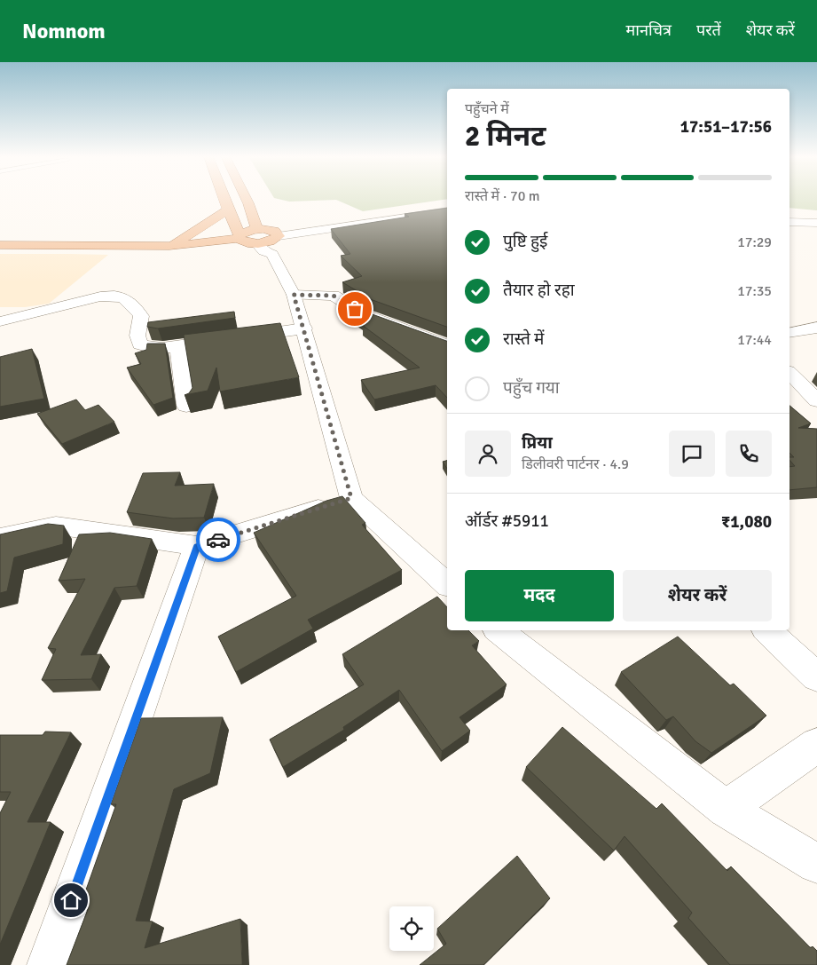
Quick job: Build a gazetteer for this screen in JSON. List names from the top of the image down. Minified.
{"page":{"header":"Nomnom","nav":["मानचित्र","परतें","शेयर करें"],"heading":["2 मिनट","पहुँचने में","17:51–17:56"],"panel":["प्रिया","डिलीवरी पार्टनर · 4.9","ऑर्डर #5911","₹1,080"],"bar":"रास्ते में · 70 m","list":[["पुष्टि हुई","17:29"],["तैयार हो रहा","17:35"],["रास्ते में","17:44"],"पहुँच गया"],"buttons":["मदद","शेयर करें"]}}
